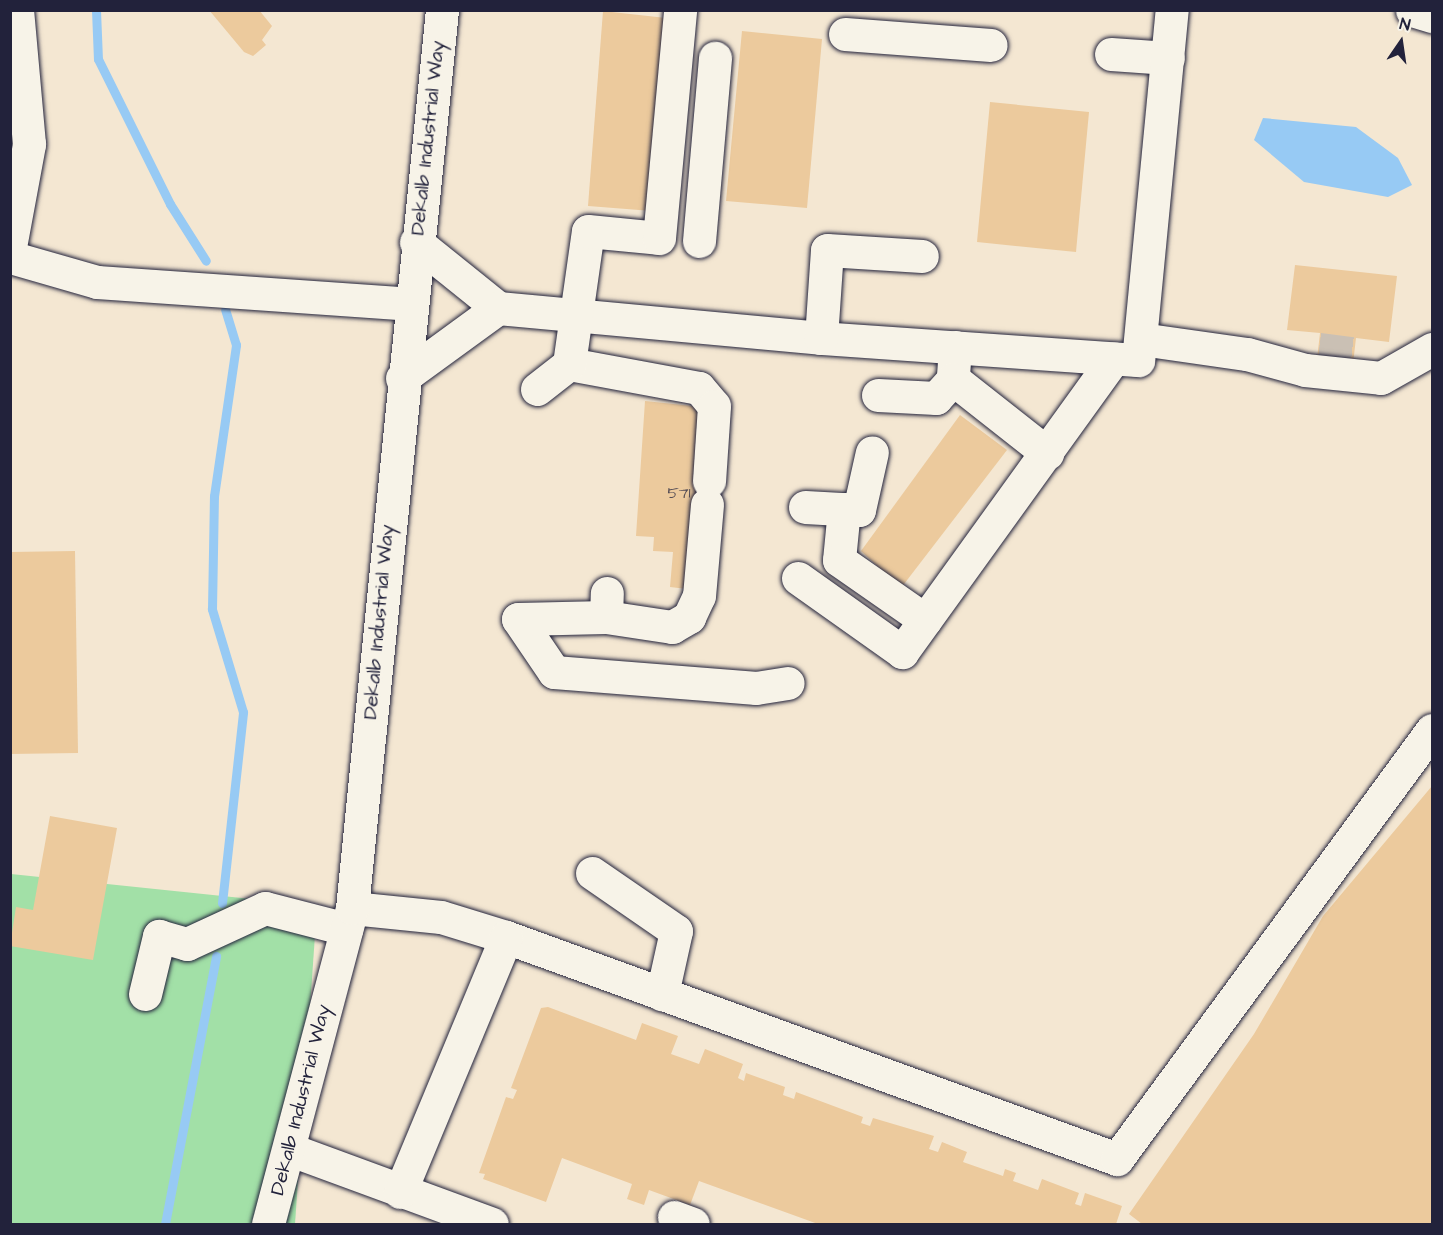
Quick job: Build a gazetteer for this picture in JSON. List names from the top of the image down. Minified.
{"streets":{"main road":["Dekalb Industrial Way"]},"house_numbers":["571"],"north":"top"}
